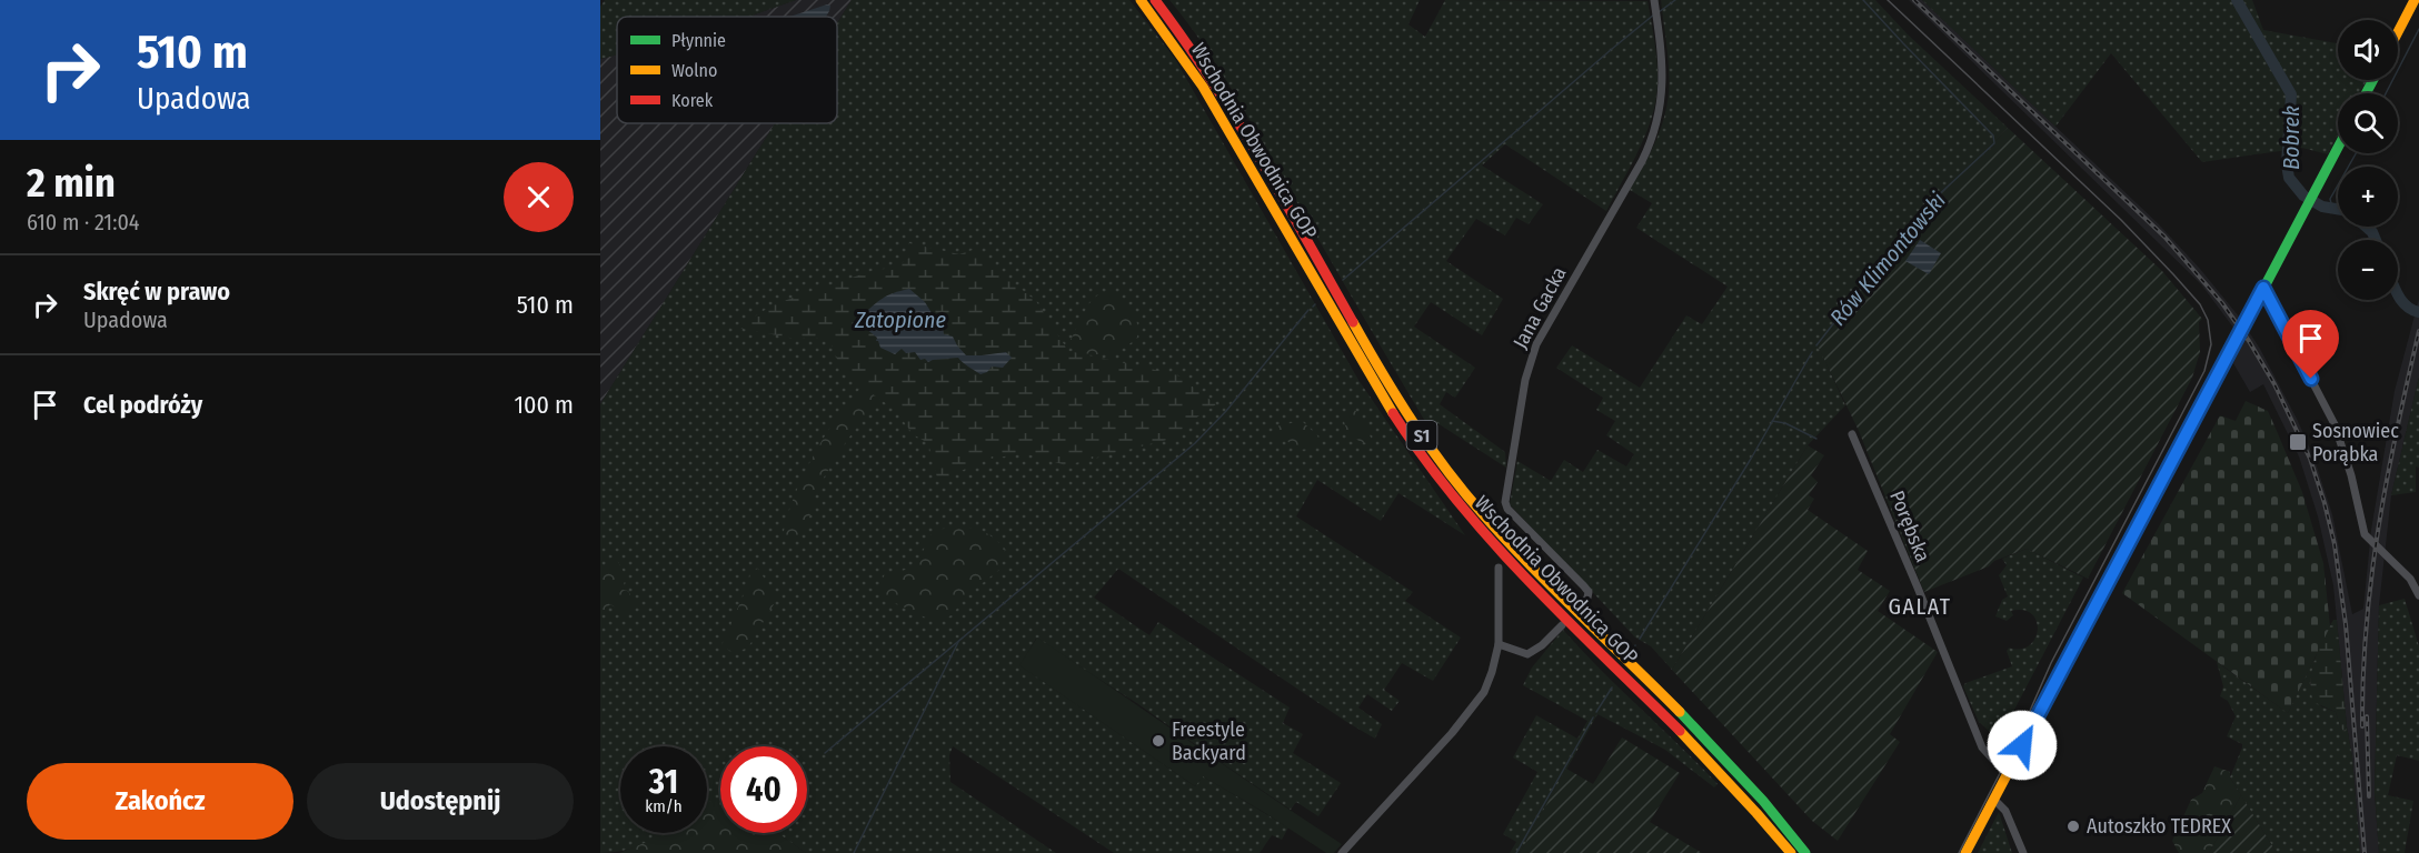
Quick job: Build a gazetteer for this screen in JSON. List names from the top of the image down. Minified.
{"streets":{"main road":["Wschodnia Obwodnica GOP","S1"],"street":["Jana Gacka","Porębska"]},"districts":["GALAT"],"water":["Bobrek","Rów Klimontowski","Zatopione"],"places":{"transit":["Sosnowiec Porąbka"],"other":["Freestyle Backyard","Autoszkło TEDREX"]},"legend":["Płynnie","Wolno","Korek"],"page":{"turn":["510 m","Upadowa"],"map_buttons":["+","−"],"heading":["2 min","610 m · 21:04"],"list":[{"name":"Skręć w prawo","note":"Upadowa","value":"510 m"},{"name":"Cel podróży","value":"100 m"}],"speed":"31 km/h","limit":"40","buttons":["Zakończ","Udostępnij"]}}
